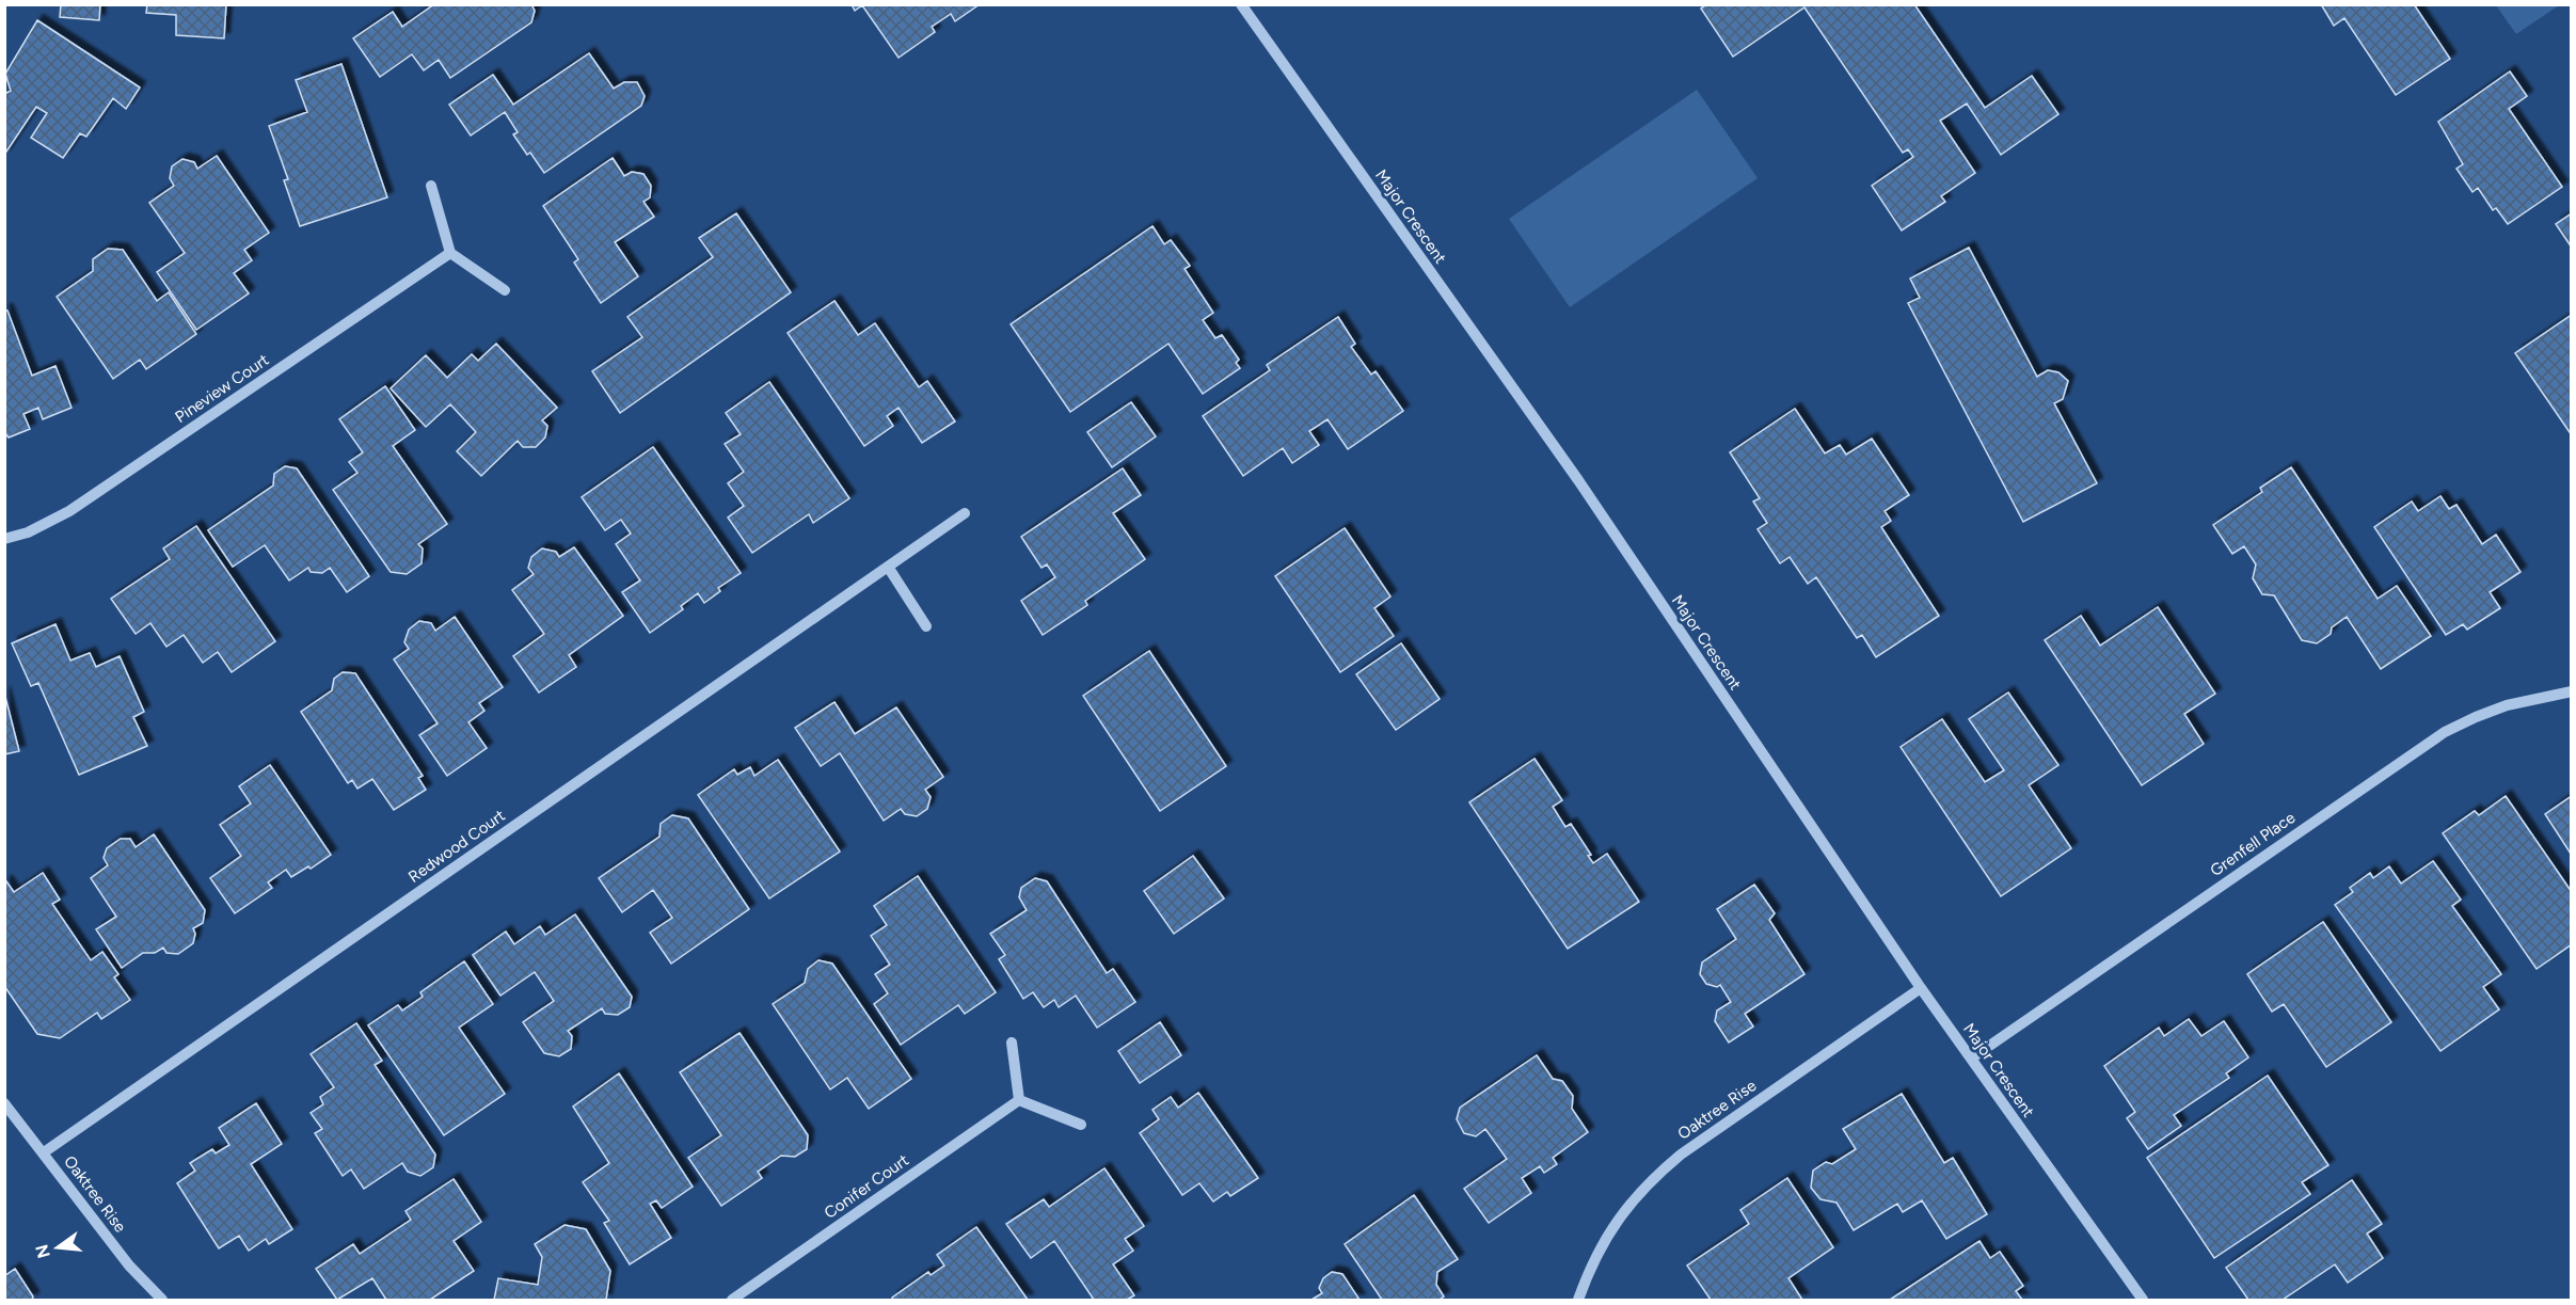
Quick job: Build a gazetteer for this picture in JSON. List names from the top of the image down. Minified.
{"streets":{"street":["Major Crescent","Pineview Court","Grenfell Place","Redwood Court","Oaktree Rise","Conifer Court"]},"crossings":[["Major Crescent","Grenfell Place"],["Major Crescent","Oaktree Rise"],["Redwood Court","Oaktree Rise"]],"north":"left"}
